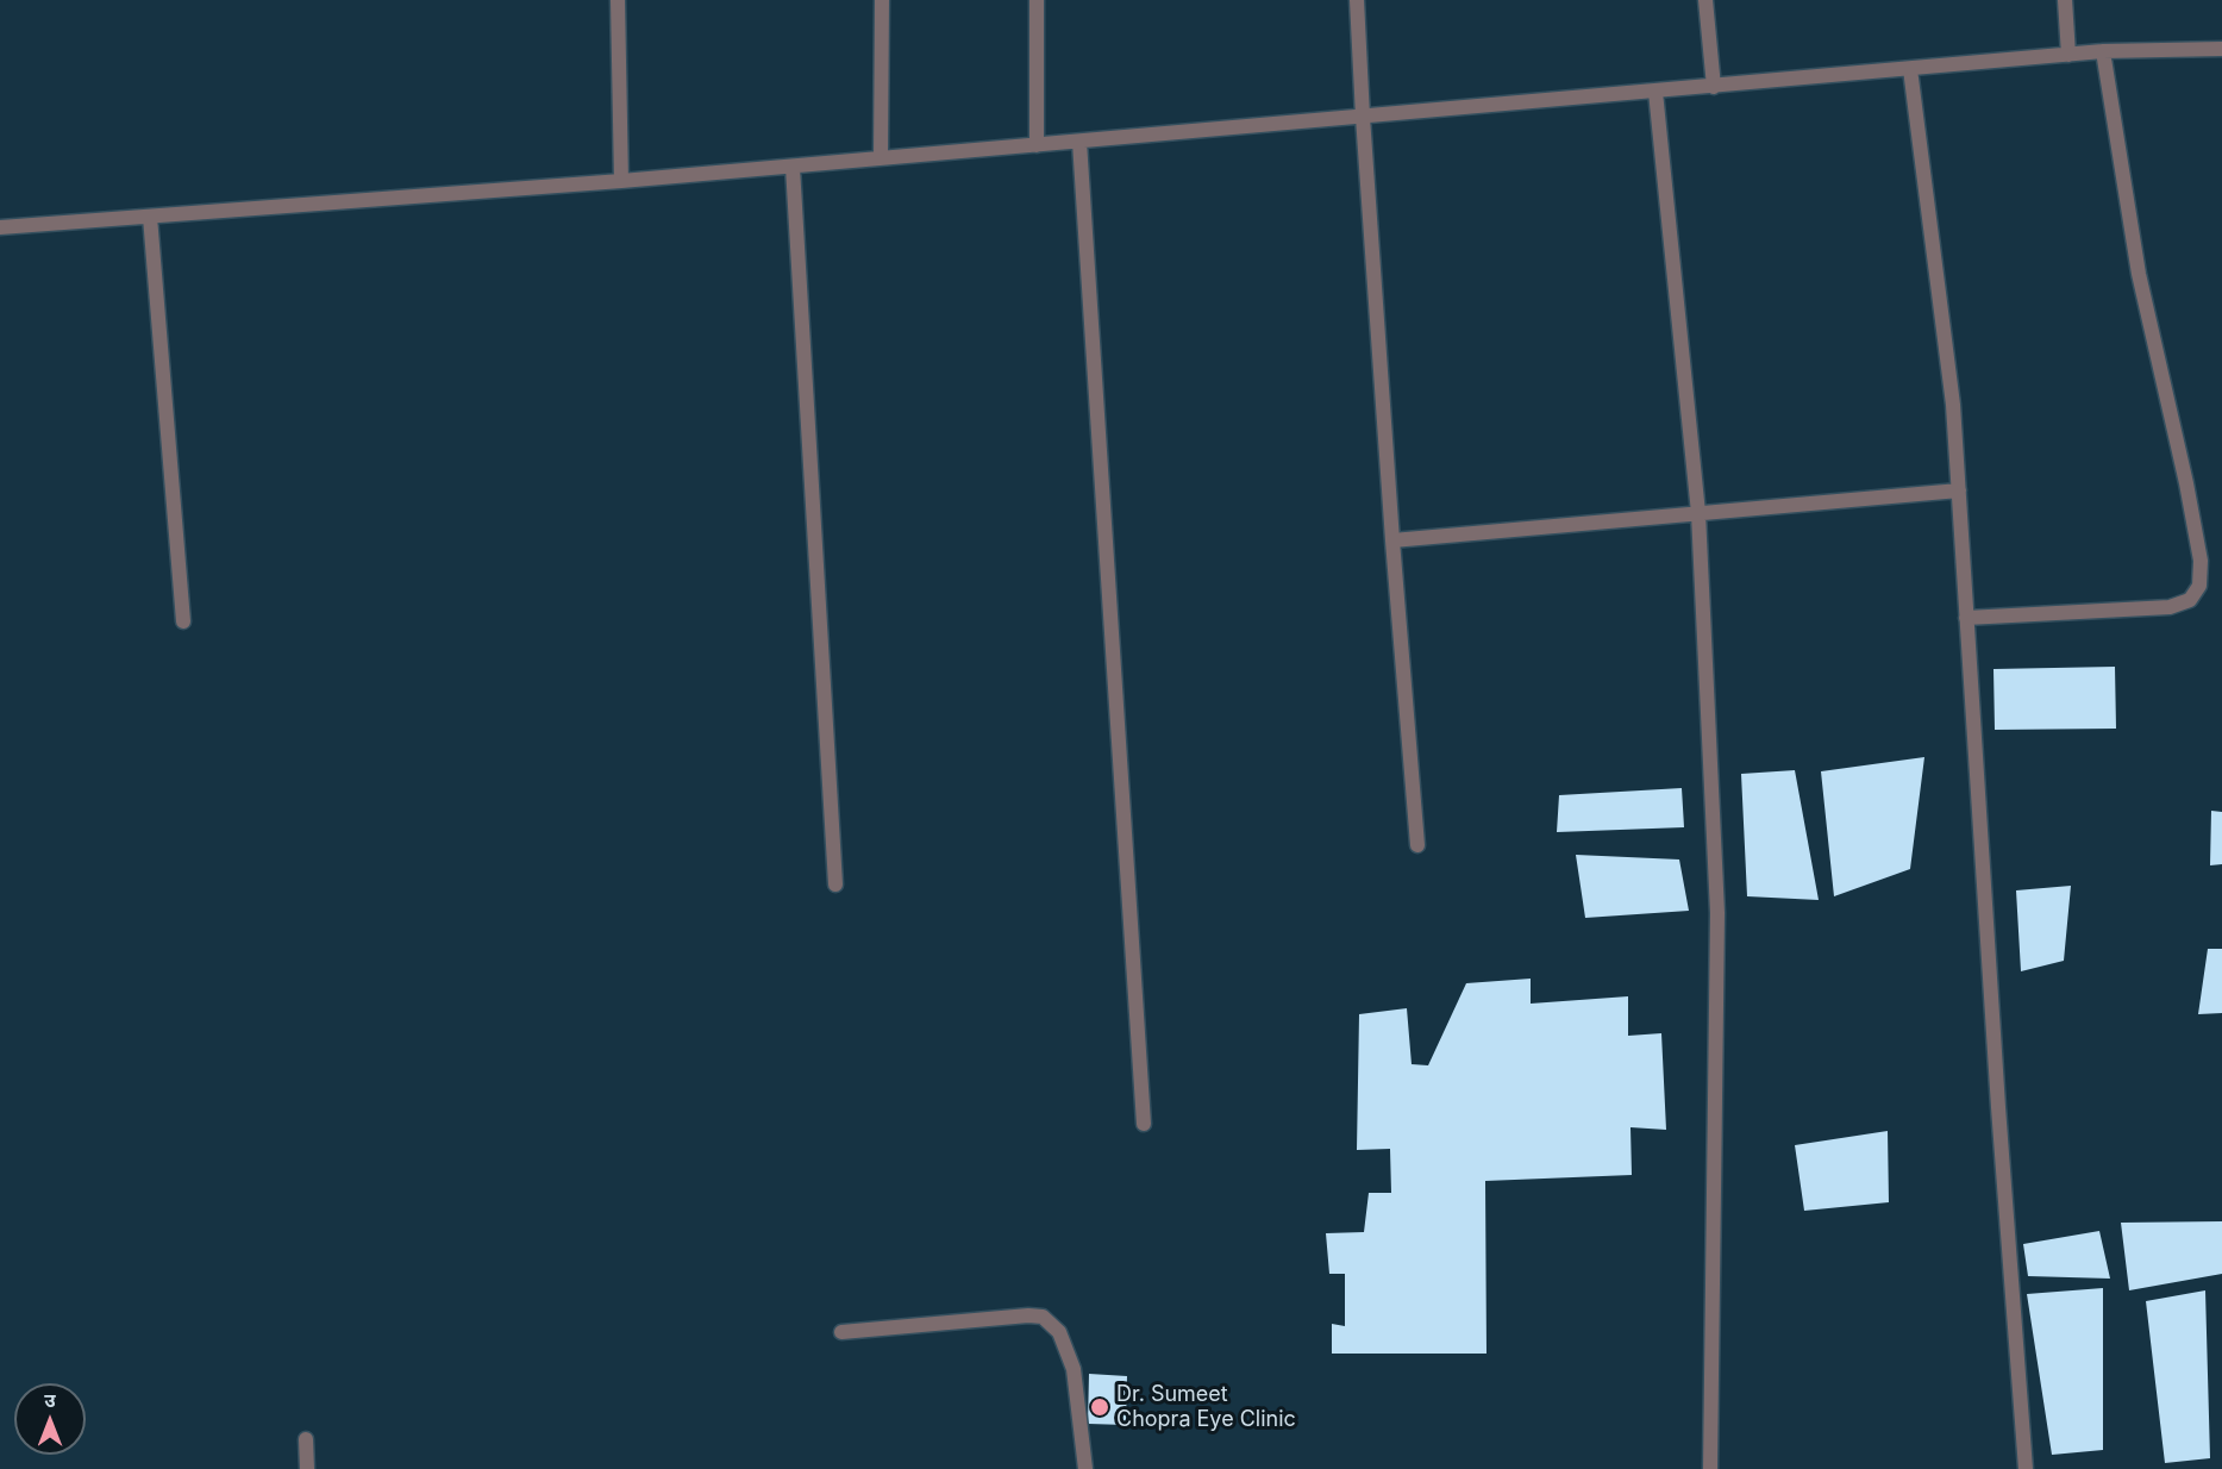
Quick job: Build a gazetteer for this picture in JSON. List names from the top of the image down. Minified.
{"places":["Dr. Sumeet Chopra Eye Clinic"],"north":"top"}
